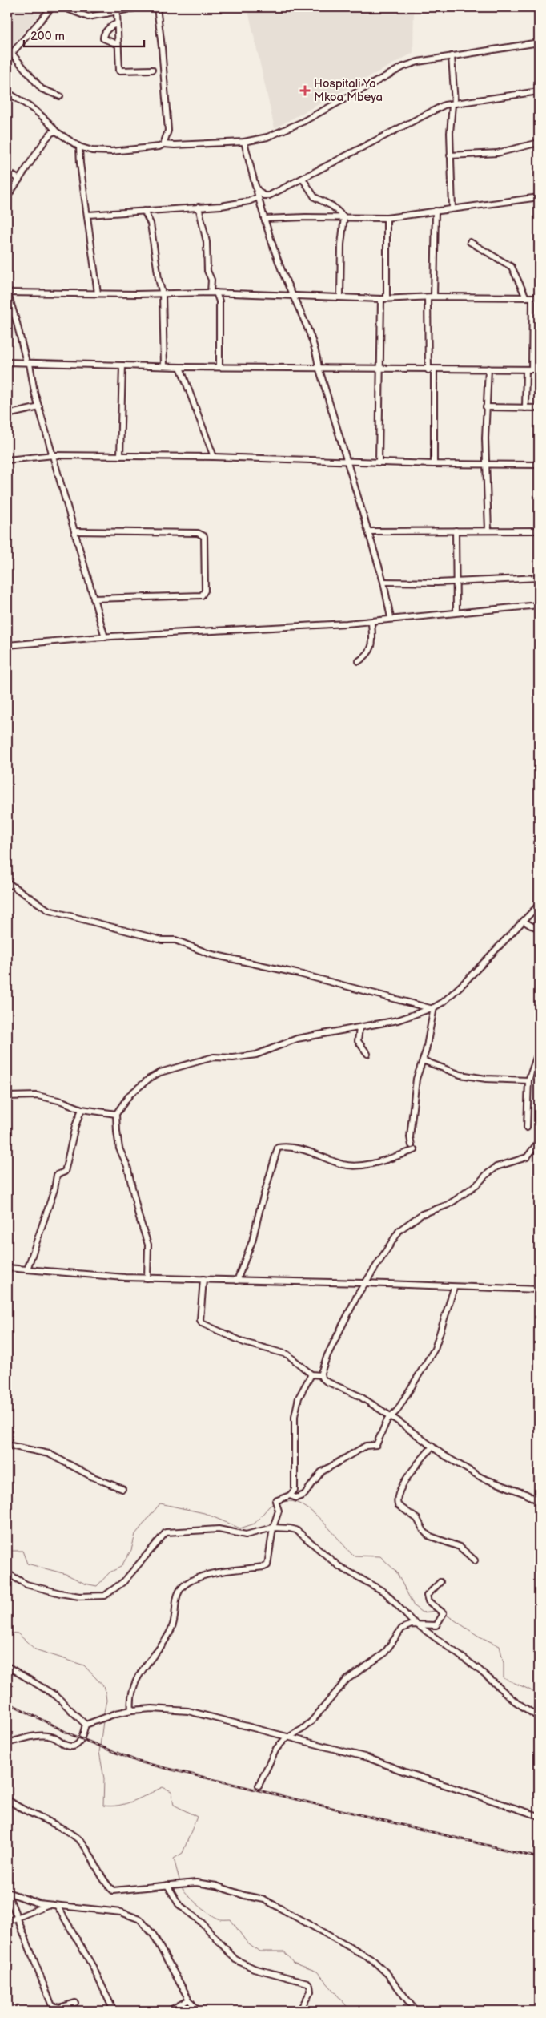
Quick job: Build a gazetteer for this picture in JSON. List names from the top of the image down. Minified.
{"places":{"health":["Hospitali Ya Mkoa Mbeya"]},"scale_bar":"200 m"}
